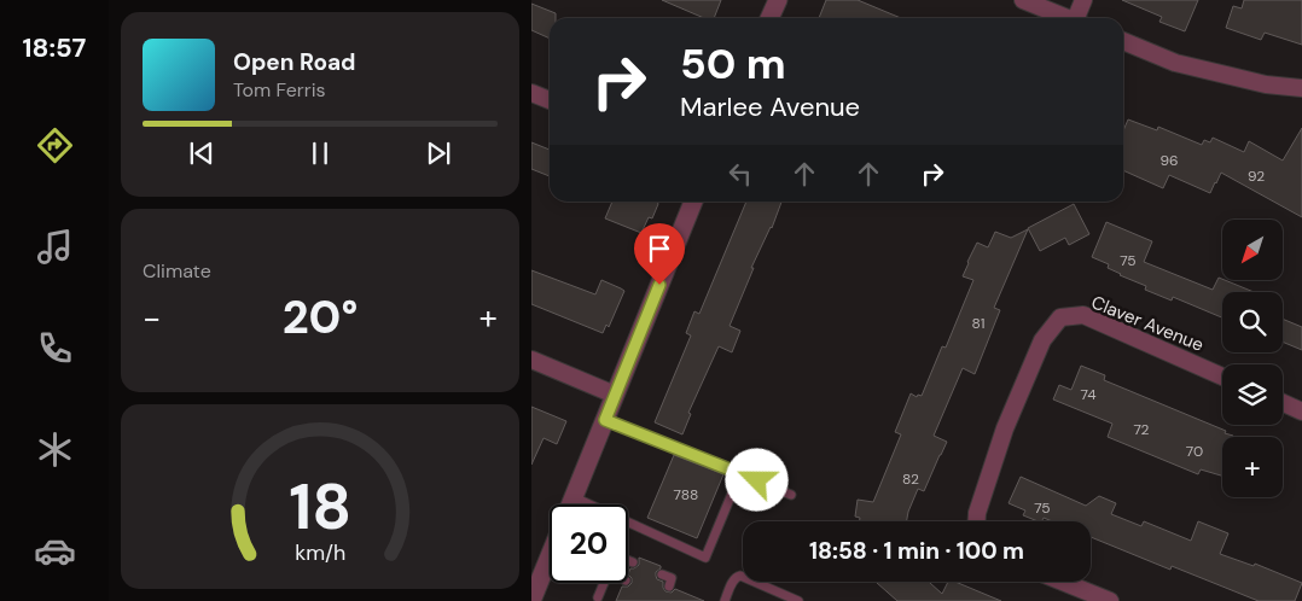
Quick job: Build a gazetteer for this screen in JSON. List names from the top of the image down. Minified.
{"streets":{"street":["Claver Avenue"]},"house_numbers":["96","92","75","81","74","72","70","82","788","75"],"north":"bottom left","page":{"tabs":"18:57","turn":["50 m","Marlee Avenue"],"song":["Open Road","Tom Ferris"],"tile":"Climate","map_buttons":"+","heat":["−","20°","+"],"limit":"20","trip":"18:58 · 1 min · 100 m","gauge":["18","km/h"]}}
